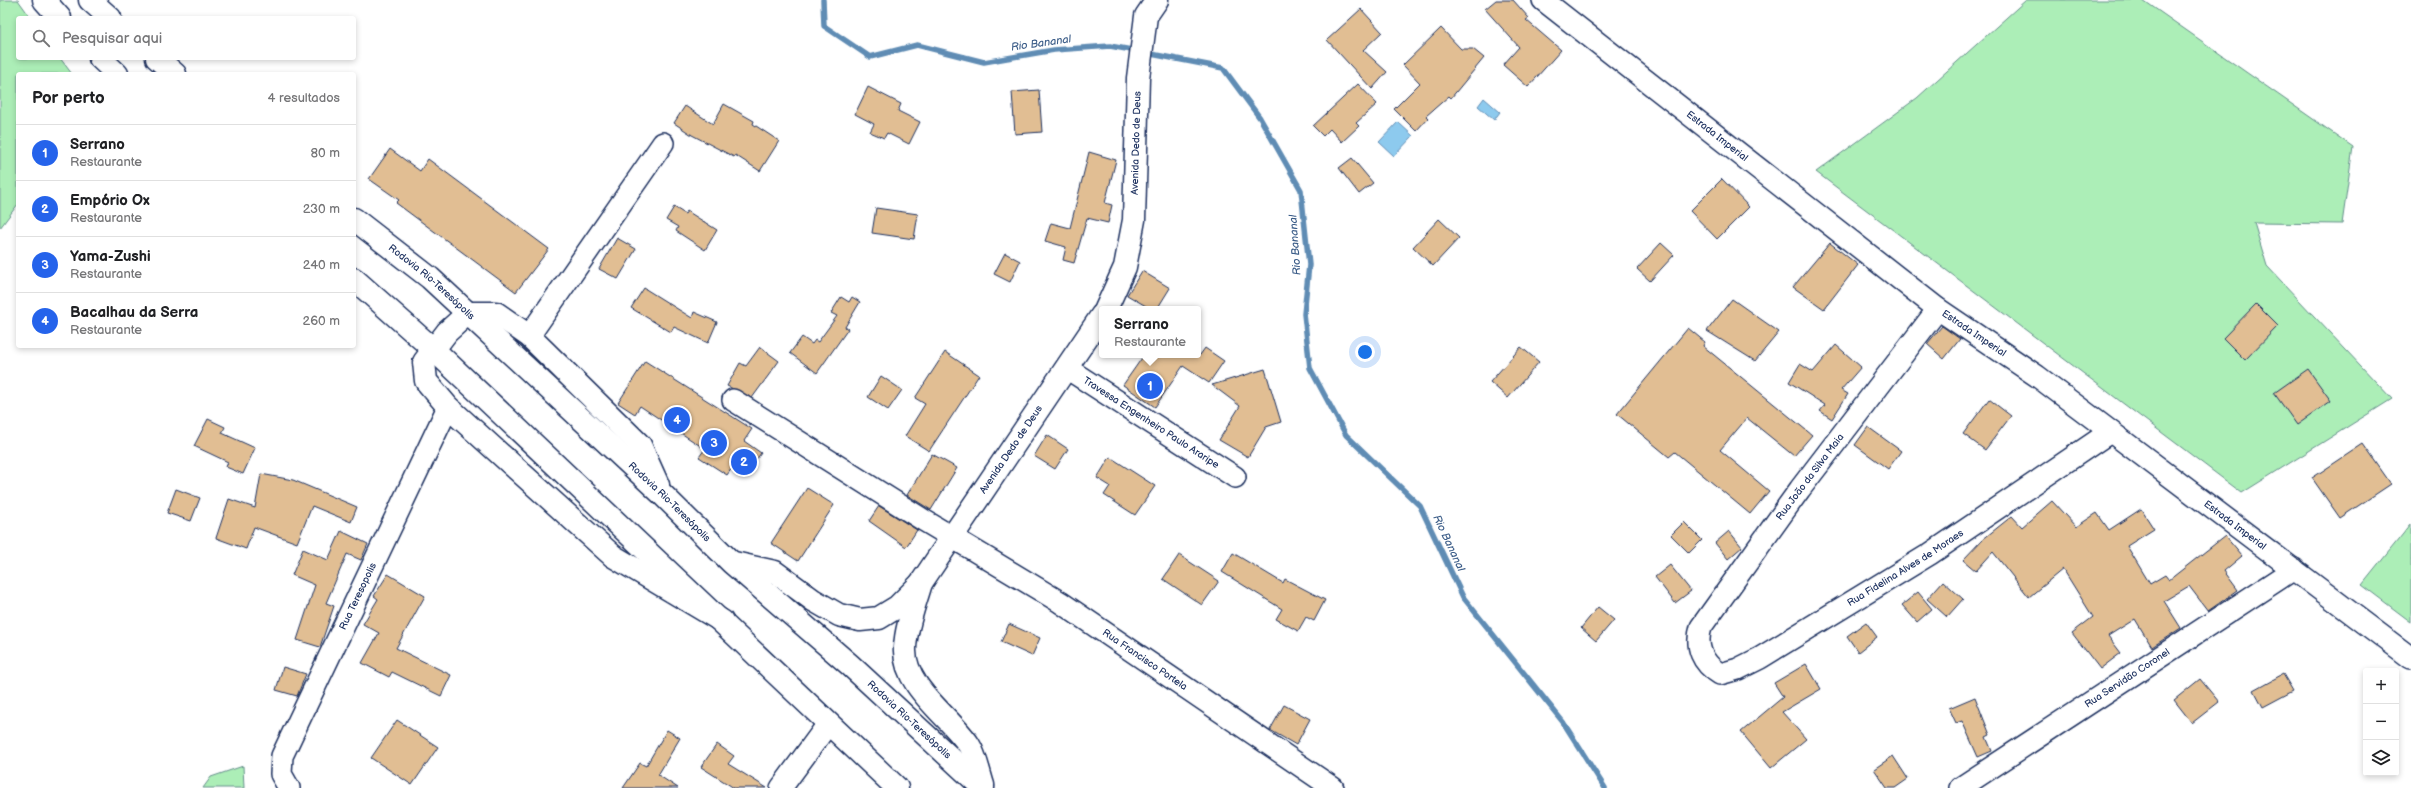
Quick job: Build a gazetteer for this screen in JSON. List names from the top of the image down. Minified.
{"streets":{"main road":["Avenida Dedo de Deus","Rodovia Rio-Teresópolis"],"street":["Estrada Imperial","Travessa Engenheiro Paulo Araripe","Rua João da Silva Maia","Rua Fidelina Alves de Moraes","Rua Teresopolis","Rua Francisco Portela","Rua Servidão Coronel"]},"crossings":[["Estrada Imperial","Rua João da Silva Maia"],["Estrada Imperial","Rua Fidelina Alves de Moraes"],["Estrada Imperial","Rua Servidão Coronel"],["Avenida Dedo de Deus","Travessa Engenheiro Paulo Araripe"],["Avenida Dedo de Deus","Rua Francisco Portela"],["Rua João da Silva Maia","Rua Fidelina Alves de Moraes"]],"water":["Rio Bananal"],"page":{"search":"Pesquisar aqui","heading":["Por perto","4 resultados"],"list":[{"mark":"1","name":"Serrano","note":"Restaurante","value":"80 m"},{"mark":"2","name":"Empório Ox","note":"Restaurante","value":"230 m"},{"mark":"3","name":"Yama-Zushi","note":"Restaurante","value":"240 m"},{"mark":"4","name":"Bacalhau da Serra","note":"Restaurante","value":"260 m"}],"popup":["Serrano","Restaurante"],"pins":["1","4","3","2"],"map_buttons":["+","−"]}}
